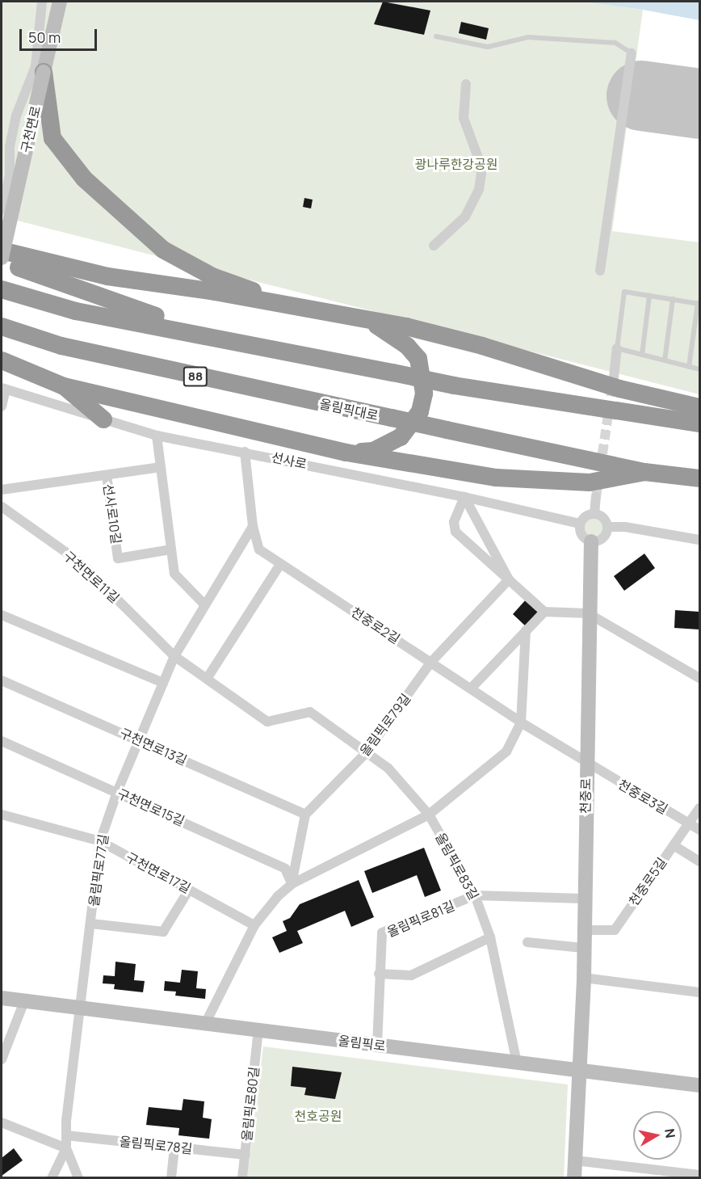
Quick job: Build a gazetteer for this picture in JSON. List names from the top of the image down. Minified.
{"streets":{"highway":["88","올림픽대로"],"main road":["구천면로","천중로","올림픽로"],"street":["선사로","선사로10길","구천면로11길","천중로2길","올림픽로79길","구천면로13길","천중로3길","구천면로15길","올림픽로83길","올림픽로77길","구천면로17길","천중로5길","올림픽로81길","올림픽로80길","올림픽로78길"]},"crossings":[["선사로","천중로2길"],["선사로","천중로"],["구천면로11길","올림픽로77길"],["천중로2길","올림픽로79길"],["천중로2길","천중로"],["천중로2길","천중로3길"],["천중로2길","올림픽로77길"],["올림픽로79길","구천면로13길"],["올림픽로79길","올림픽로83길"],["구천면로13길","올림픽로77길"],["천중로","천중로3길"],["천중로","천중로5길"],["천중로","올림픽로81길"],["천중로","올림픽로"],["천중로3길","천중로5길"],["구천면로15길","올림픽로77길"],["올림픽로83길","올림픽로81길"],["올림픽로83길","올림픽로"],["올림픽로77길","구천면로17길"],["올림픽로77길","올림픽로"],["올림픽로81길","올림픽로"],["올림픽로","올림픽로80길"],["올림픽로80길","올림픽로78길"]],"parks":["광나루한강공원","천호공원"],"scale_bar":"50 m","north":"right"}
